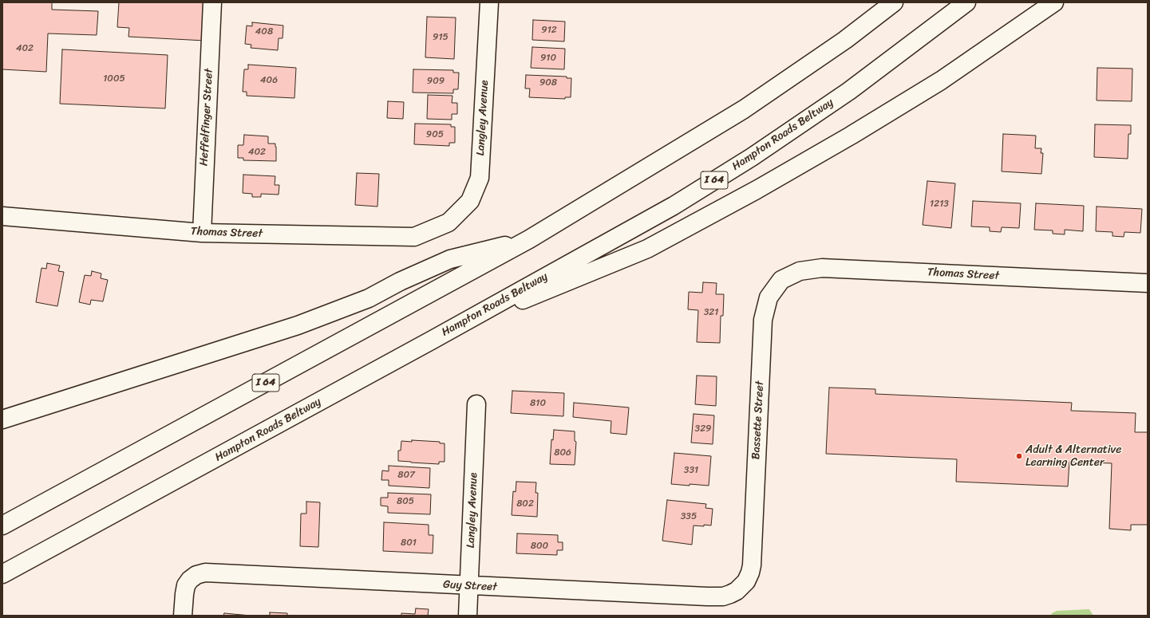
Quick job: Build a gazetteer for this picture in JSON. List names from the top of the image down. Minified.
{"streets":{"main road":["Heffelfinger Street","Langley Avenue","Hampton Roads Beltway","I 64","Thomas Street","Bassette Street","Guy Street"]},"crossings":[["Heffelfinger Street","Thomas Street"],["Langley Avenue","Thomas Street"],["Langley Avenue","Guy Street"],["Thomas Street","Bassette Street"],["Bassette Street","Guy Street"]],"places":["Adult & Alternative Learning Center"],"house_numbers":["912","408","915","402","910","1005","406","909","908","905","402","1213","321","810","329","806","331","807","805","802","335","801","800"]}
